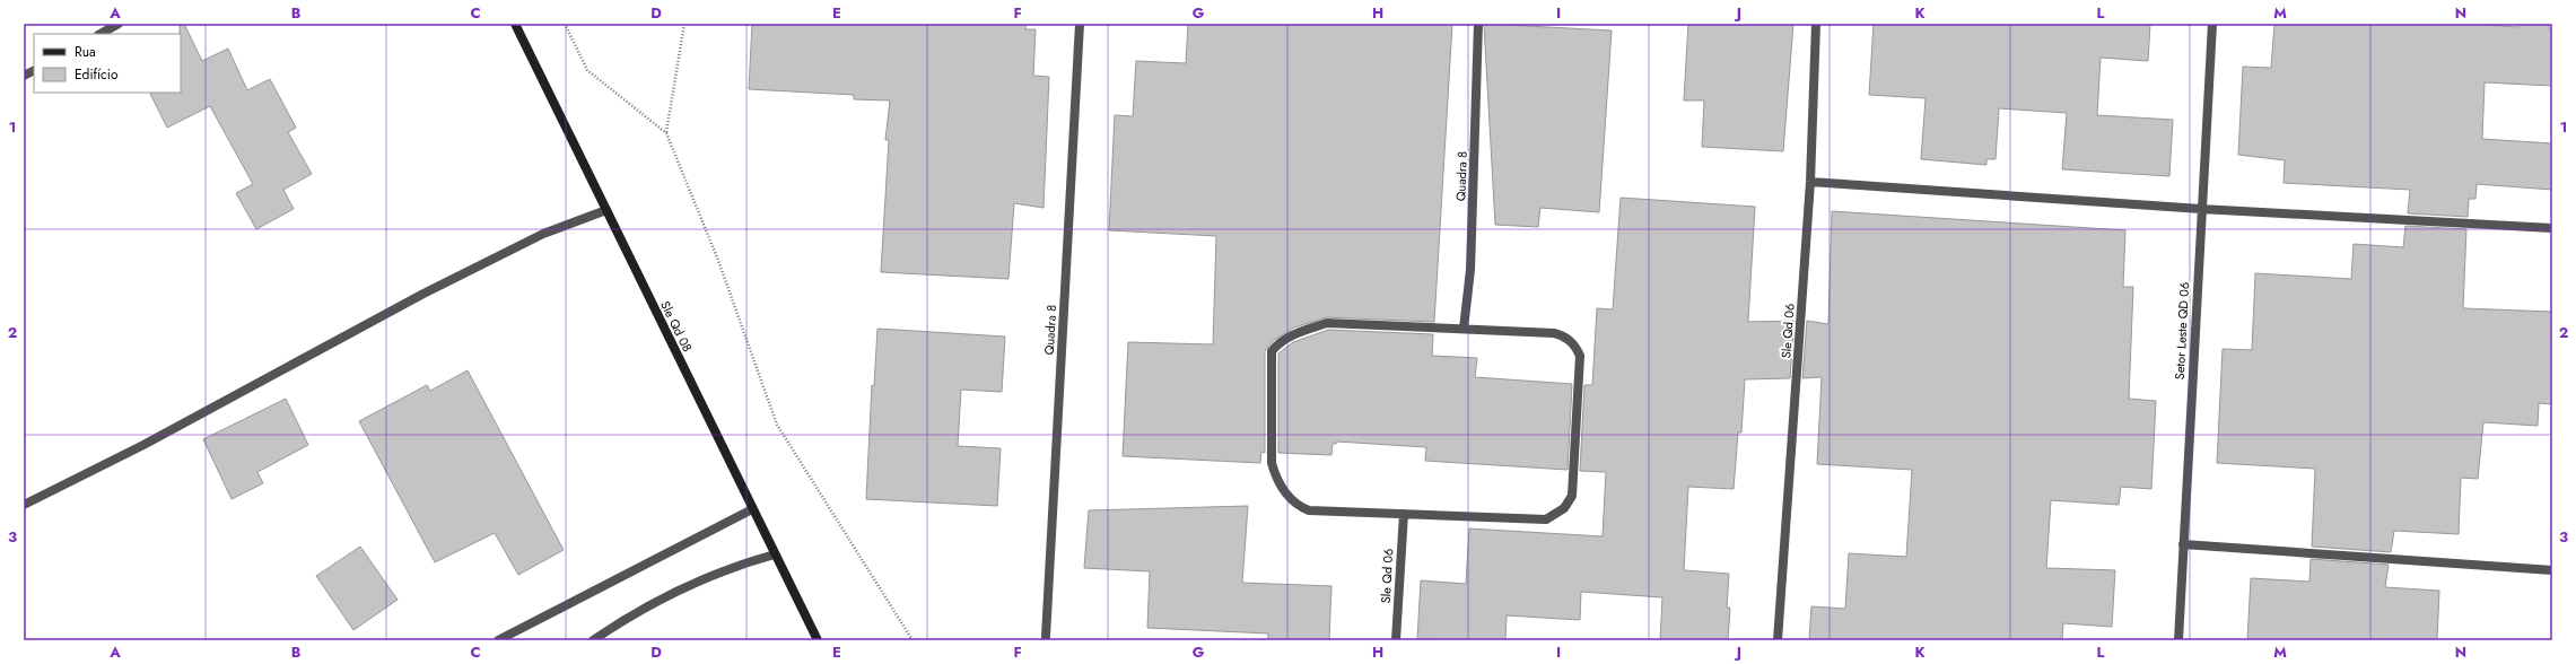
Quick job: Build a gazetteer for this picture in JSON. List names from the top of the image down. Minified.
{"streets":{"street":["Quadra 8","Sle Qd 08","Sle Qd 06","Setor Leste QD 06"]},"legend":["Rua","Edifício"],"grid":{"columns":["A","B","C","D","E","F","G","H","I","J","K","L","M","N"],"rows":["1","2","3"]}}
